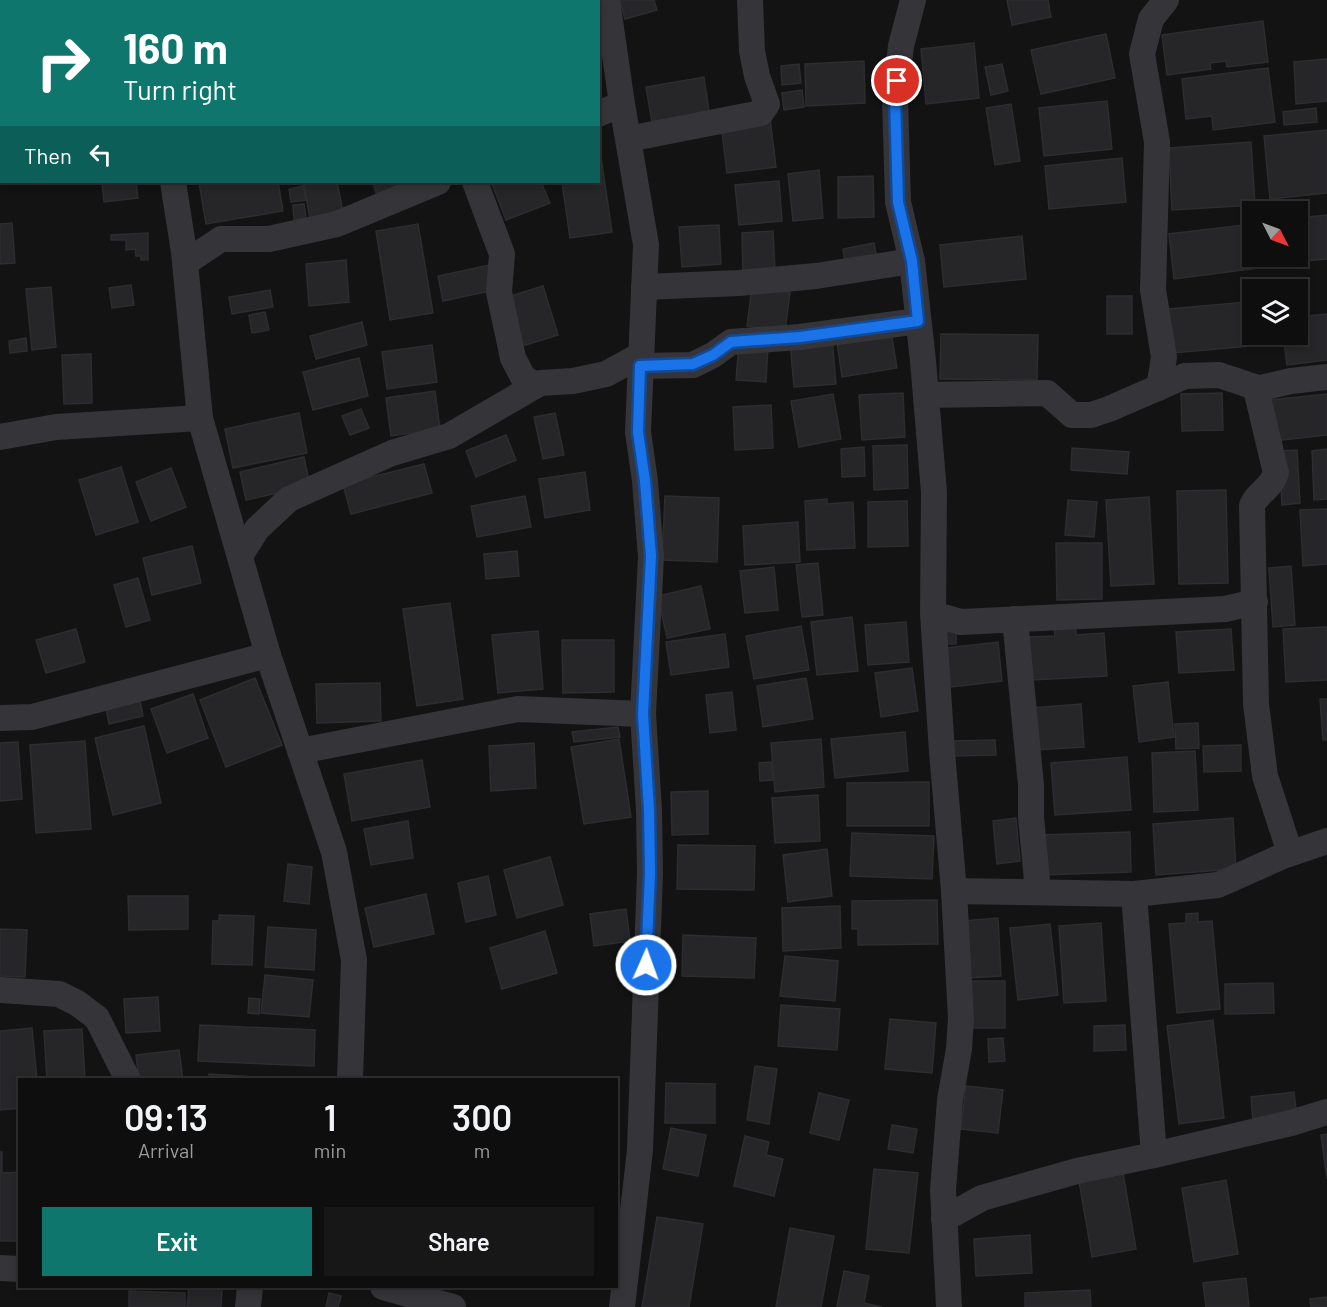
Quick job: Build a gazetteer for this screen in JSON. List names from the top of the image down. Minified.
{"north":"bottom right","page":{"turn":["160 m","Turn right"],"then":"Then","eta":["09:13","Arrival","1","min","300","m"],"buttons":["Exit","Share"]}}
